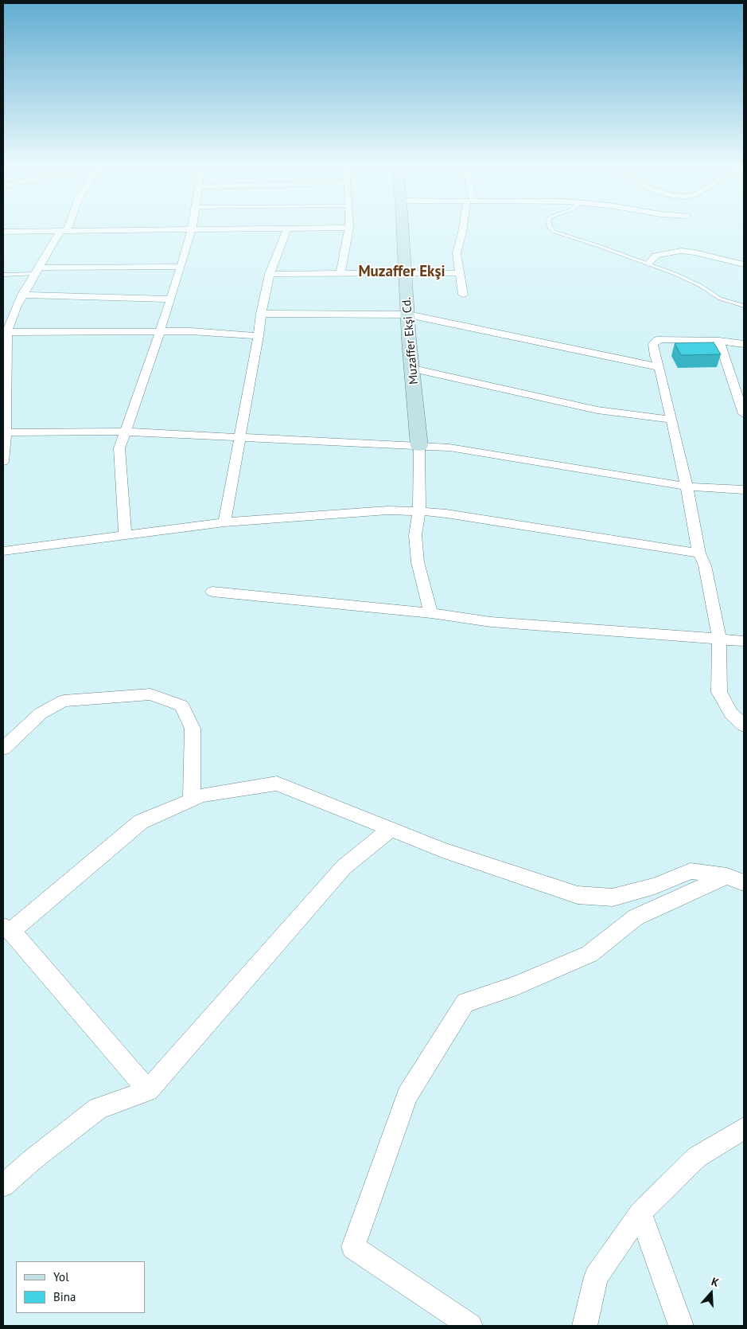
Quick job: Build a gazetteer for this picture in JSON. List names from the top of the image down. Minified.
{"streets":{"street":["Muzaffer Ekşi Cd."]},"districts":["Muzaffer Ekşi"],"legend":["Yol","Bina"],"north":"top"}
